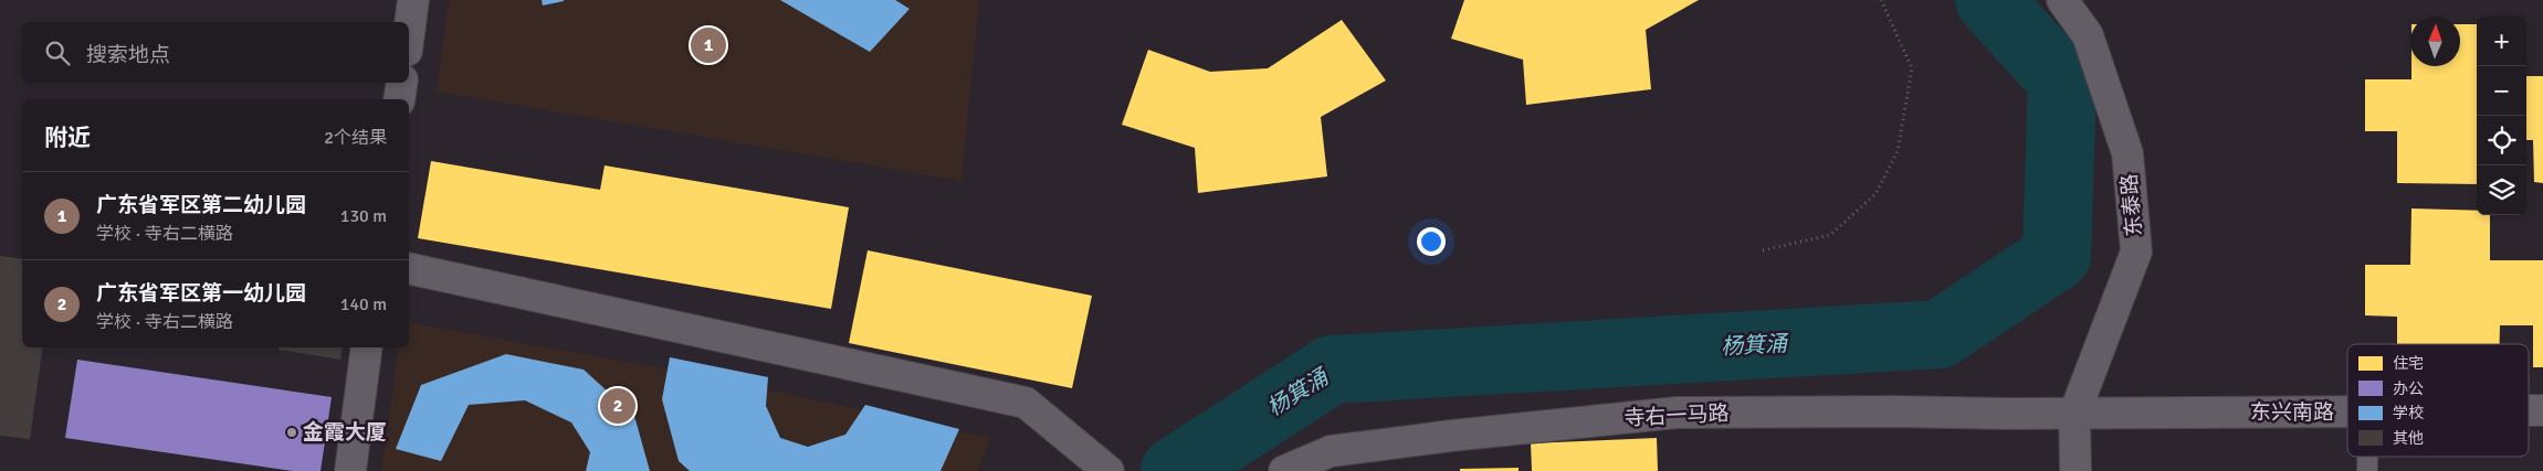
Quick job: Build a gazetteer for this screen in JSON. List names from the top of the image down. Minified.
{"streets":{"street":["东泰路","东兴南路","寺右一马路"]},"crossings":[["东泰路","东兴南路"],["东泰路","寺右一马路"],["东兴南路","寺右一马路"]],"water":["杨箕涌"],"places":["金霞大厦"],"legend":["住宅","办公","学校","其他"],"north":"top","page":{"map_buttons":["+","−"],"search":"搜索地点","pins":["1","2"],"heading":["附近","2个结果"],"list":[{"mark":"1","name":"广东省军区第二幼儿园","note":"学校 · 寺右二横路","value":"130 m"},{"mark":"2","name":"广东省军区第一幼儿园","note":"学校 · 寺右二横路","value":"140 m"}]}}
